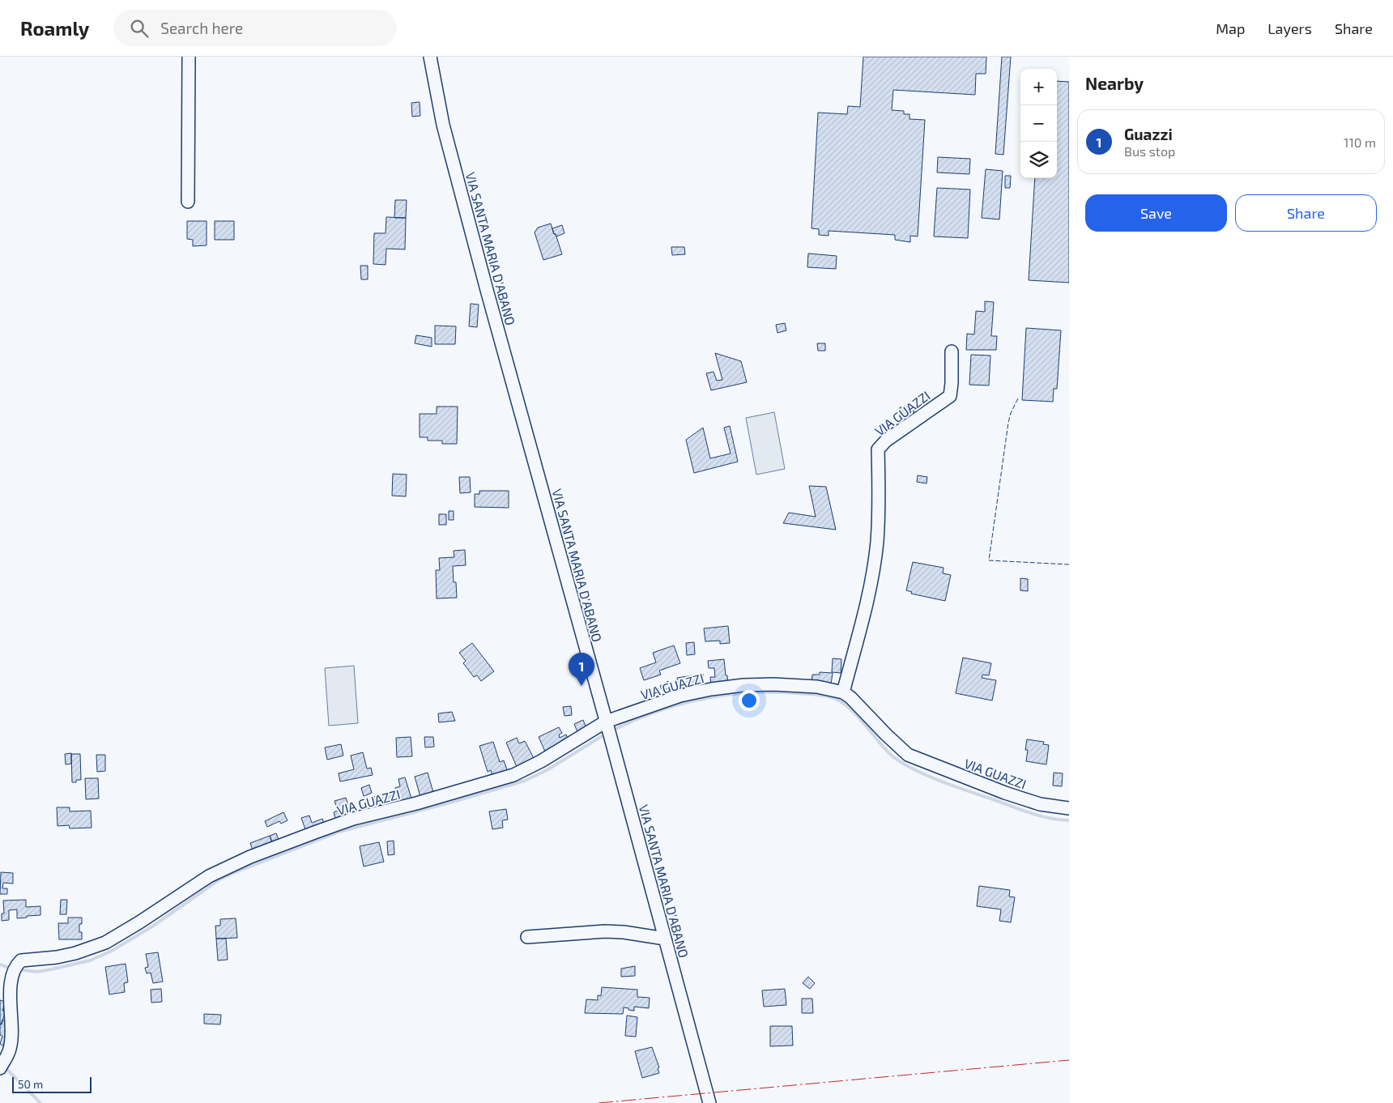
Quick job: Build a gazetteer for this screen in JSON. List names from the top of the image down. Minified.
{"streets":{"street":["VIA SANTA MARIA D'ABANO","VIA GUAZZI"]},"crossings":[["VIA SANTA MARIA D'ABANO","VIA GUAZZI"]],"scale_bar":"50 m","page":{"header":"Roamly","search":"Search here","nav":["Map","Layers","Share"],"heading":"Nearby","map_buttons":["+","−"],"list":[{"mark":"1","name":"Guazzi","note":"Bus stop","value":"110 m"}],"buttons":["Save","Share"],"pins":"1","scale":"50 m"}}
